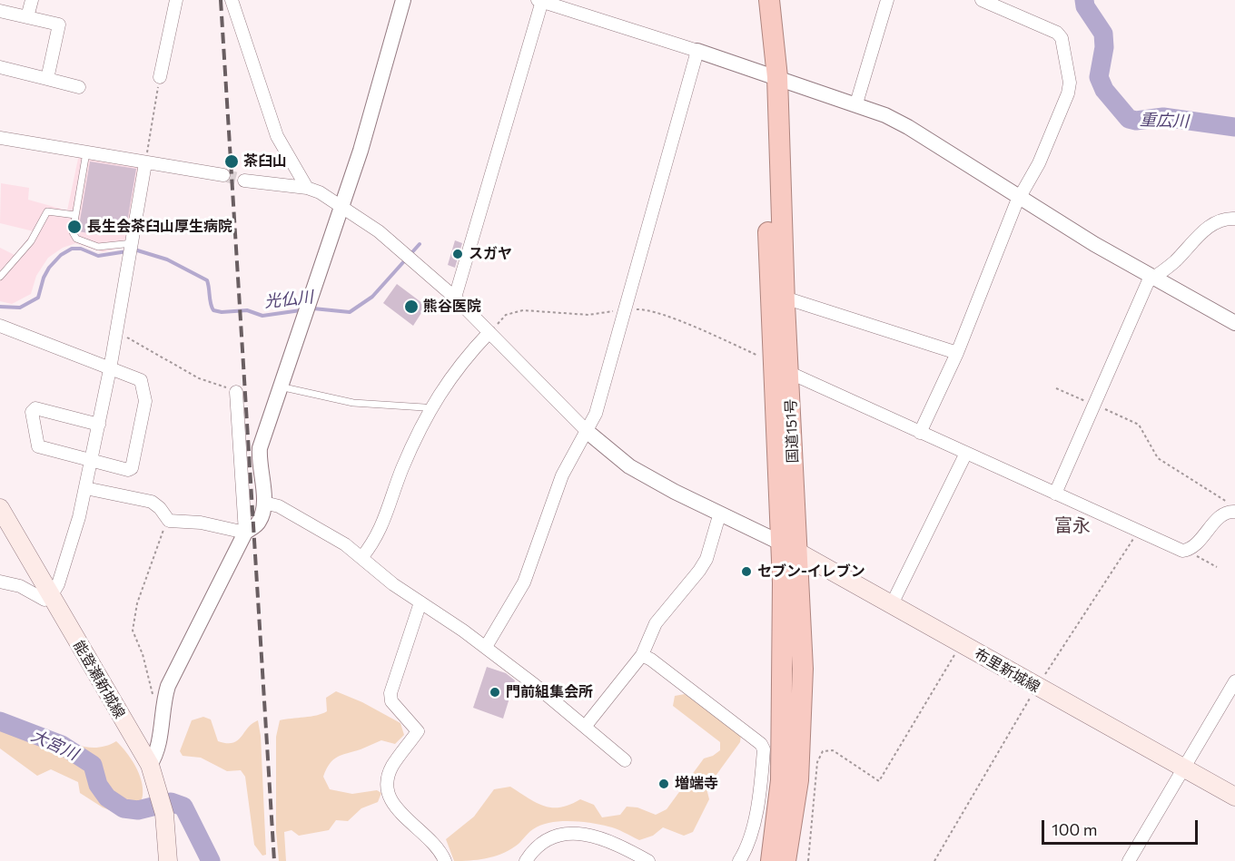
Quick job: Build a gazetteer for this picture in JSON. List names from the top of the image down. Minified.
{"streets":{"highway":["国道151号"],"main road":["布里新城線","能登瀬新城線"]},"crossings":[["国道151号","布里新城線"]],"districts":["富永"],"water":["重広川","光仏川","大宮川"],"places":["茶臼山","長生会茶臼山厚生病院","スガヤ","熊谷医院","セブン-イレブン","門前組集会所","増端寺"],"scale_bar":"100 m"}
